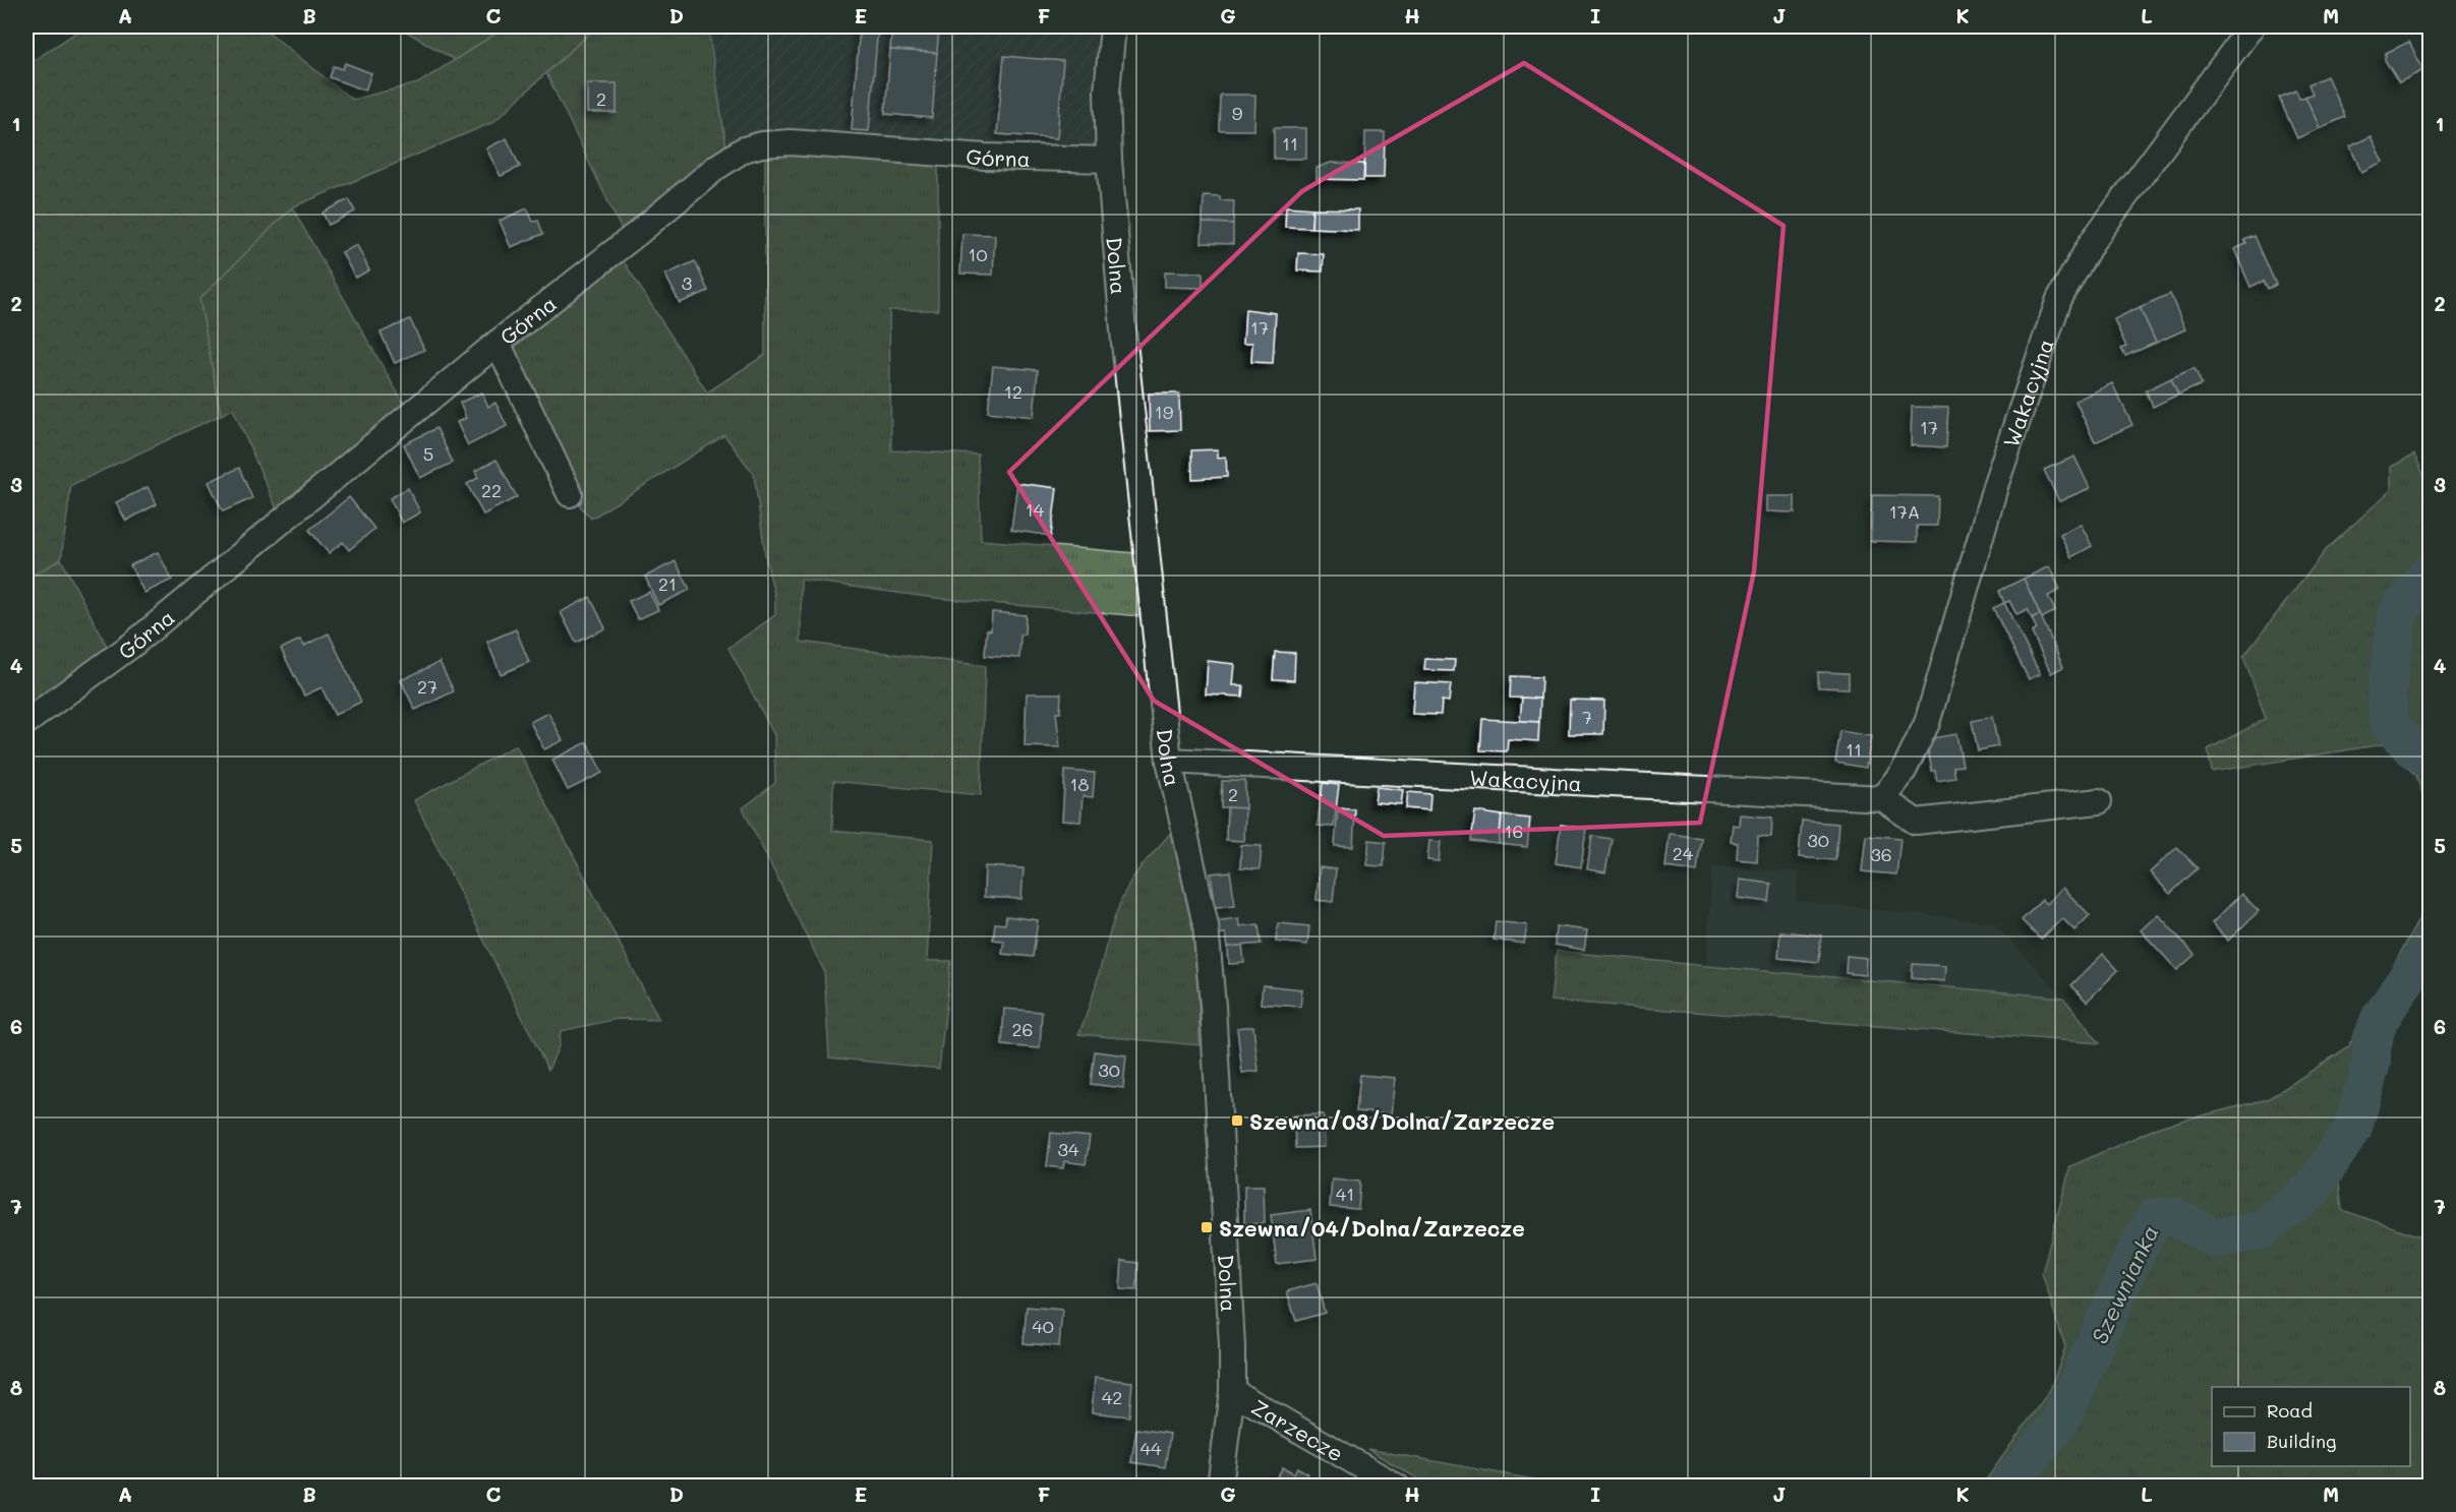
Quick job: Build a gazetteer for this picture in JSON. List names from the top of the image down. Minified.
{"streets":{"street":["Górna","Dolna","Wakacyjna","Zarzecze"]},"crossings":[["Górna","Dolna"],["Dolna","Wakacyjna"],["Dolna","Zarzecze"]],"water":["Szewnianka"],"places":{"transit":["Szewna/03/Dolna/Zarzecze","Szewna/04/Dolna/Zarzecze"]},"house_numbers":["2","9","11","10","3","17","12","19","17","5","22","14","17A","21","27","7","11","18","2","16","30","24","36","26","30","34","41","40","42","44"],"legend":["Road","Building"],"grid":{"columns":["A","B","C","D","E","F","G","H","I","J","K","L","M"],"rows":["1","2","3","4","5","6","7","8"]}}
